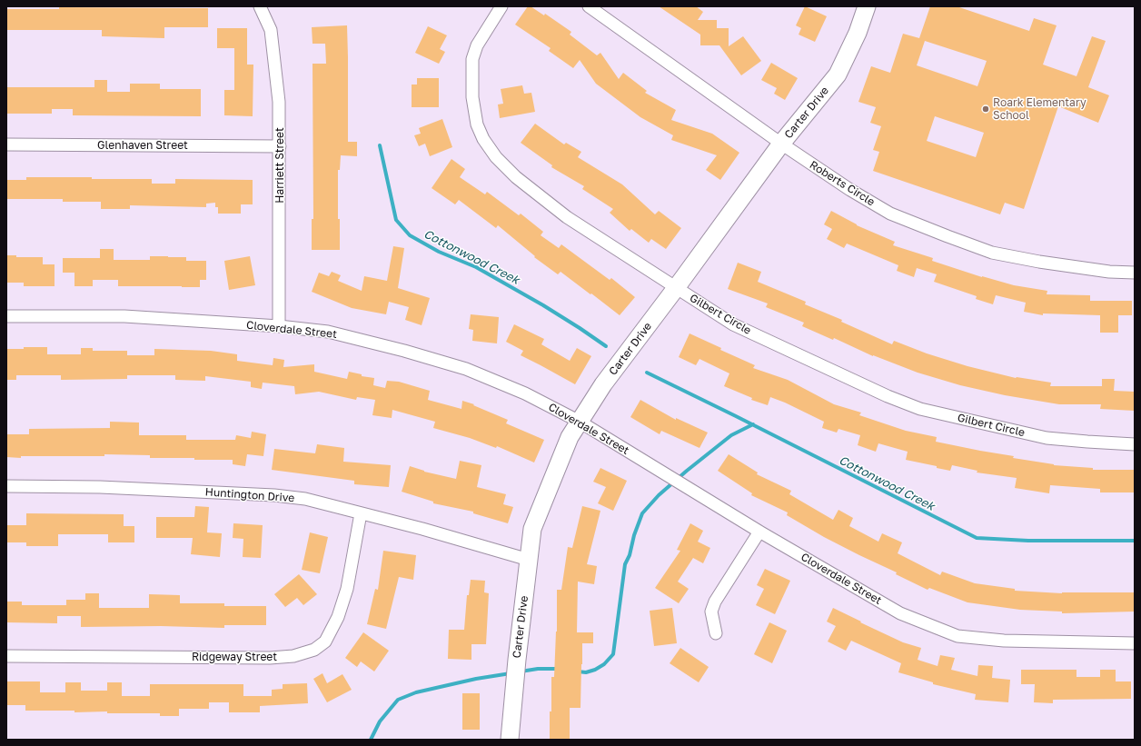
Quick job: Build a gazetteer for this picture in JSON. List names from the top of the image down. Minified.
{"streets":{"street":["Carter Drive","Glenhaven Street","Harriett Street","Roberts Circle","Gilbert Circle","Cloverdale Street","Huntington Drive","Ridgeway Street"]},"crossings":[["Carter Drive","Roberts Circle"],["Carter Drive","Gilbert Circle"],["Carter Drive","Cloverdale Street"],["Carter Drive","Huntington Drive"],["Glenhaven Street","Harriett Street"],["Harriett Street","Cloverdale Street"],["Huntington Drive","Ridgeway Street"]],"water":["Cottonwood Creek"],"places":["Roark Elementary School"]}
